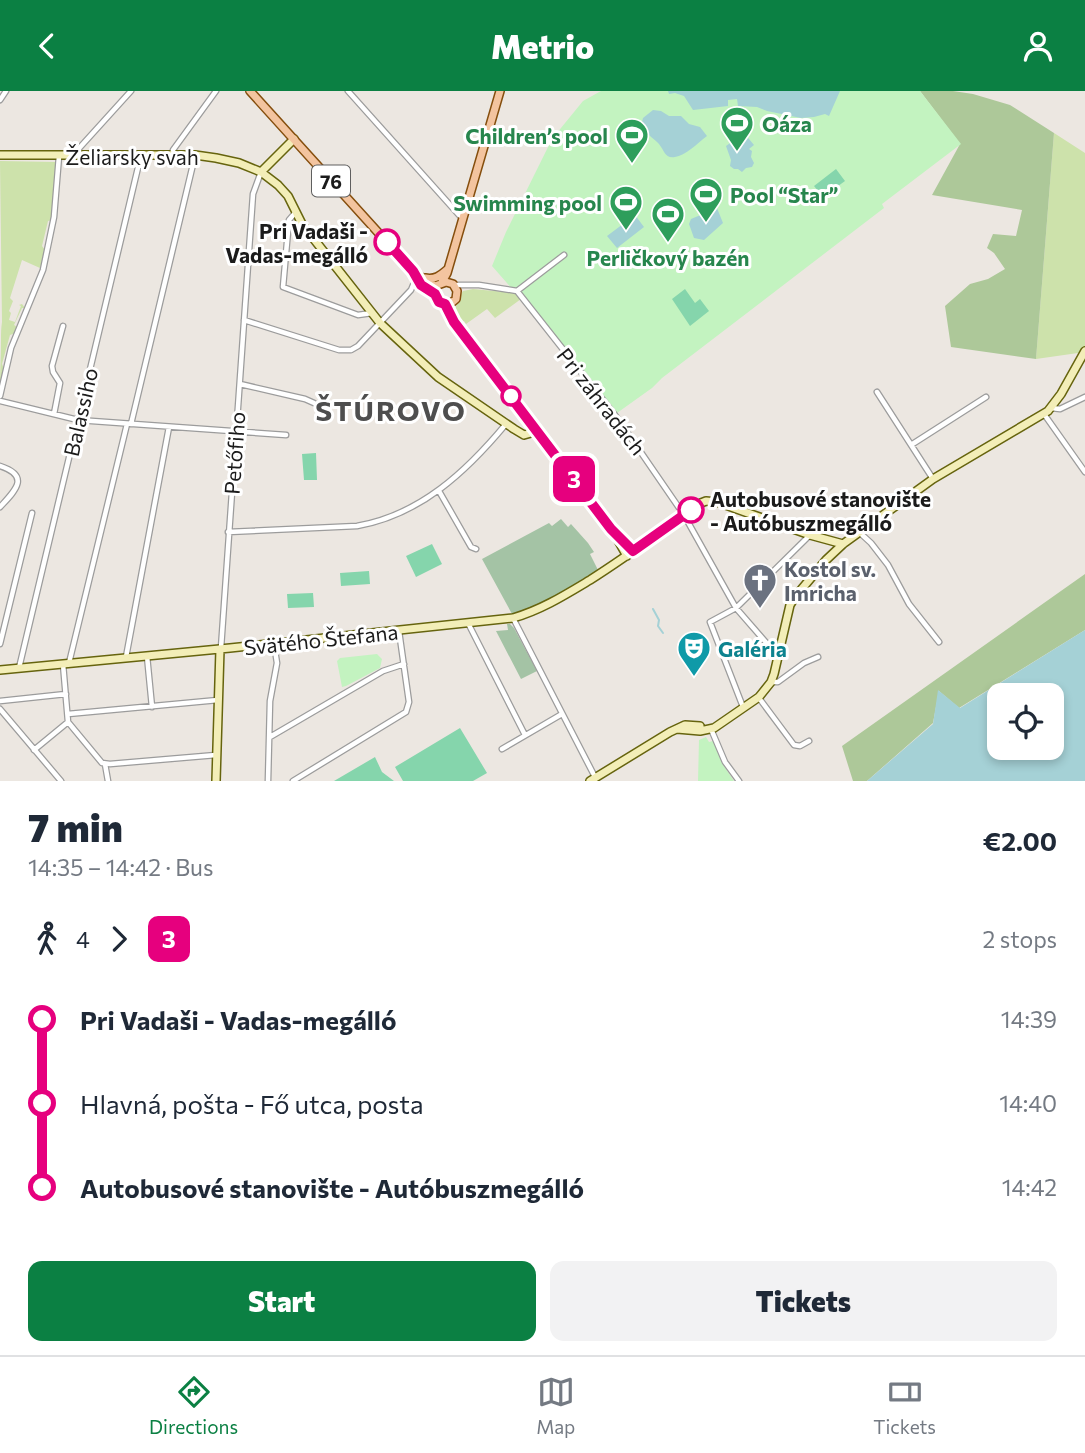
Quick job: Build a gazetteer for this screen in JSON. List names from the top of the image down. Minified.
{"streets":{"main road":["76"],"street":["Želiarsky svah","Pri záhradách","Balassiho","Petőfiho","Svätého Štefana"]},"crossings":[["Želiarsky svah","Balassiho"],["Želiarsky svah","Petőfiho"],["Pri záhradách","Svätého Štefana"],["Balassiho","Svätého Štefana"],["Petőfiho","Svätého Štefana"]],"districts":["ŠTÚROVO"],"places":{"sports":["Oáza","Children’s pool","Pool “Star”","Swimming pool","Perličkový bazén"],"other":["Pri Vadaši - Vadas-megálló","Autobusové stanovište - Autóbuszmegálló"],"church":["Kostol sv. Imricha"],"theatre":["Galéria"]},"lines":["bus line 3"],"page":{"header":"Metrio","on_map":"3","heading":["7 min","14:35 – 14:42 · Bus","€2.00"],"legs":["4","3","2 stops"],"list":[{"name":"Pri Vadaši - Vadas-megálló","value":"14:39"},{"name":"Hlavná, pošta - Fő utca, posta","value":"14:40"},{"name":"Autobusové stanovište - Autóbuszmegálló","value":"14:42"}],"buttons":["Start","Tickets"],"tabs":["Directions","Map","Tickets"]}}
